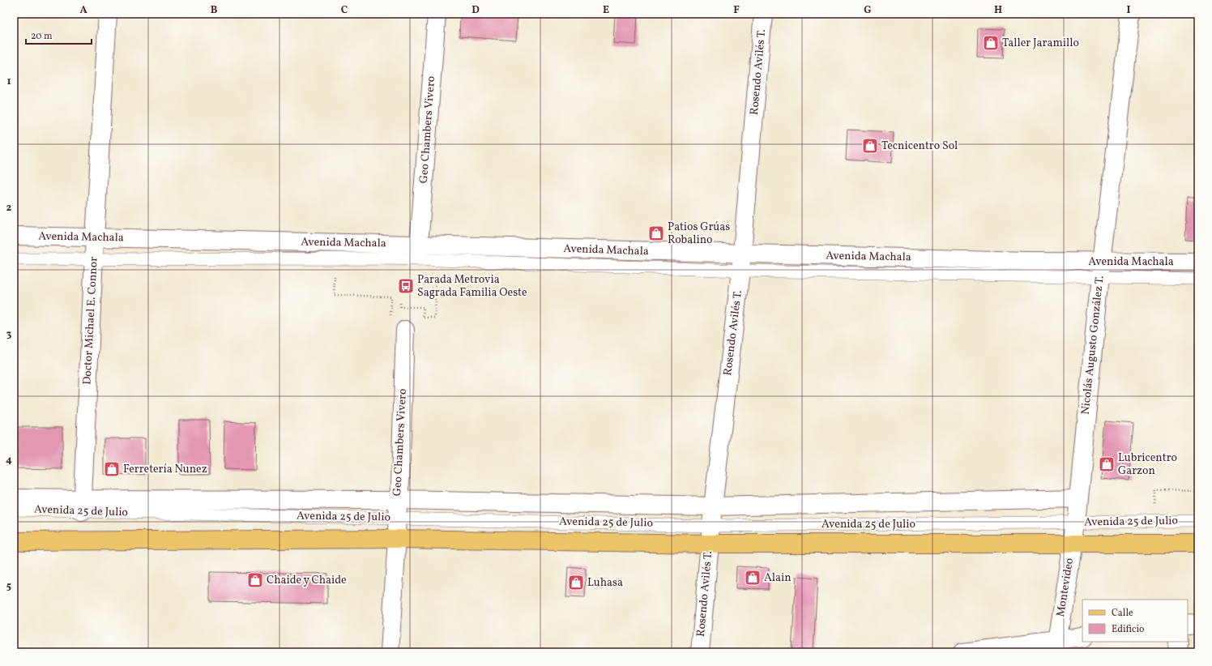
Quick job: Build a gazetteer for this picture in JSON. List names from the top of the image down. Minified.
{"streets":{"main road":["Avenida 25 de Julio"],"street":["Rosendo Avilés T.","Geo Chambers Vivero","Avenida Machala","Doctor Michael E. Connor","Nicolás Augusto González T.","Montevideo"]},"crossings":[["Rosendo Avilés T.","Avenida Machala"],["Rosendo Avilés T.","Avenida 25 de Julio"],["Geo Chambers Vivero","Avenida Machala"],["Geo Chambers Vivero","Avenida 25 de Julio"],["Avenida Machala","Doctor Michael E. Connor"],["Avenida Machala","Nicolás Augusto González T."],["Doctor Michael E. Connor","Avenida 25 de Julio"],["Nicolás Augusto González T.","Avenida 25 de Julio"],["Nicolás Augusto González T.","Montevideo"],["Avenida 25 de Julio","Montevideo"]],"places":{"shop":["Taller Jaramillo","Tecnicentro Sol","Patios Grúas Robalino","Lubricentro Garzon","Ferretería Nunez","Alain","Chaide y Chaide","Luhasa"],"bus stop":["Parada Metrovia Sagrada Familia Oeste"]},"legend":["Calle","Edificio"],"scale_bar":"20 m","grid":{"columns":["A","B","C","D","E","F","G","H","I"],"rows":["1","2","3","4","5"]}}
